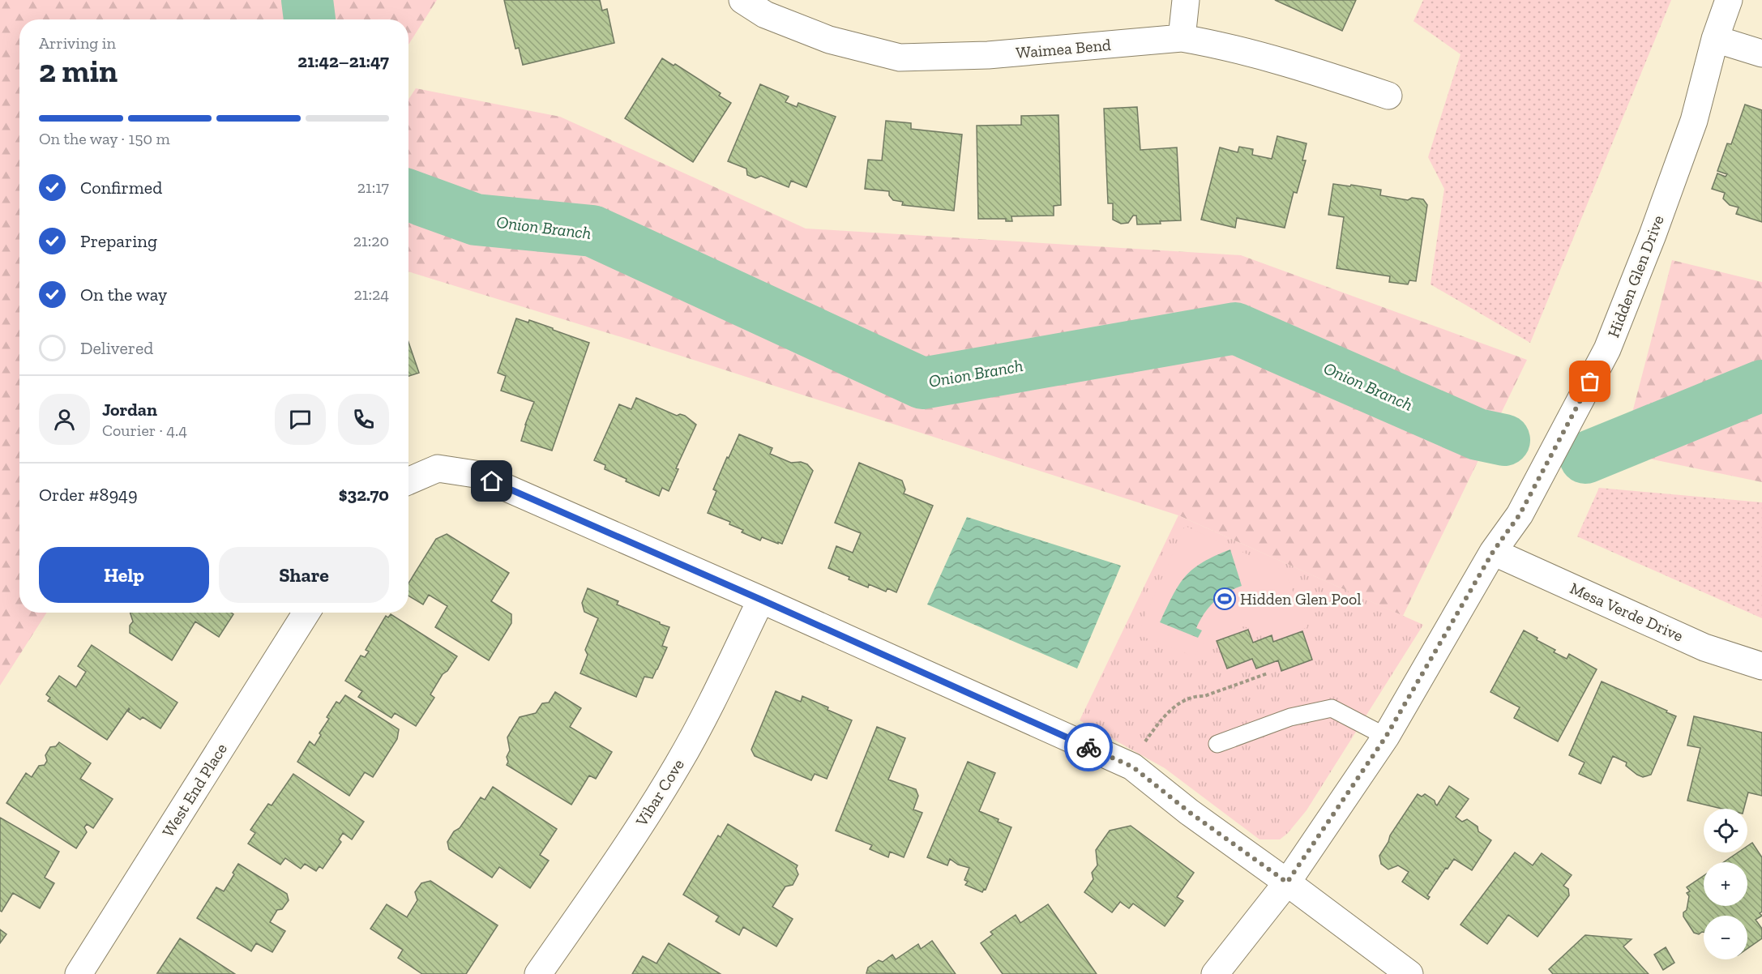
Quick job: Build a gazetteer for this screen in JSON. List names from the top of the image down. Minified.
{"streets":{"street":["Waimea Bend","Hidden Glen Drive","Mesa Verde Drive","West End Place","Vibar Cove"]},"crossings":[["Hidden Glen Drive","Mesa Verde Drive"]],"water":["Onion Branch"],"places":{"sports":["Hidden Glen Pool"]},"page":{"heading":["2 min","Arriving in","21:42–21:47"],"panel":["Jordan","Courier · 4.4","Order #8949","$32.70"],"bar":"On the way · 150 m","list":[["Confirmed","21:17"],["Preparing","21:20"],["On the way","21:24"],"Delivered"],"buttons":["Help","Share"],"map_buttons":["+","−"]}}
